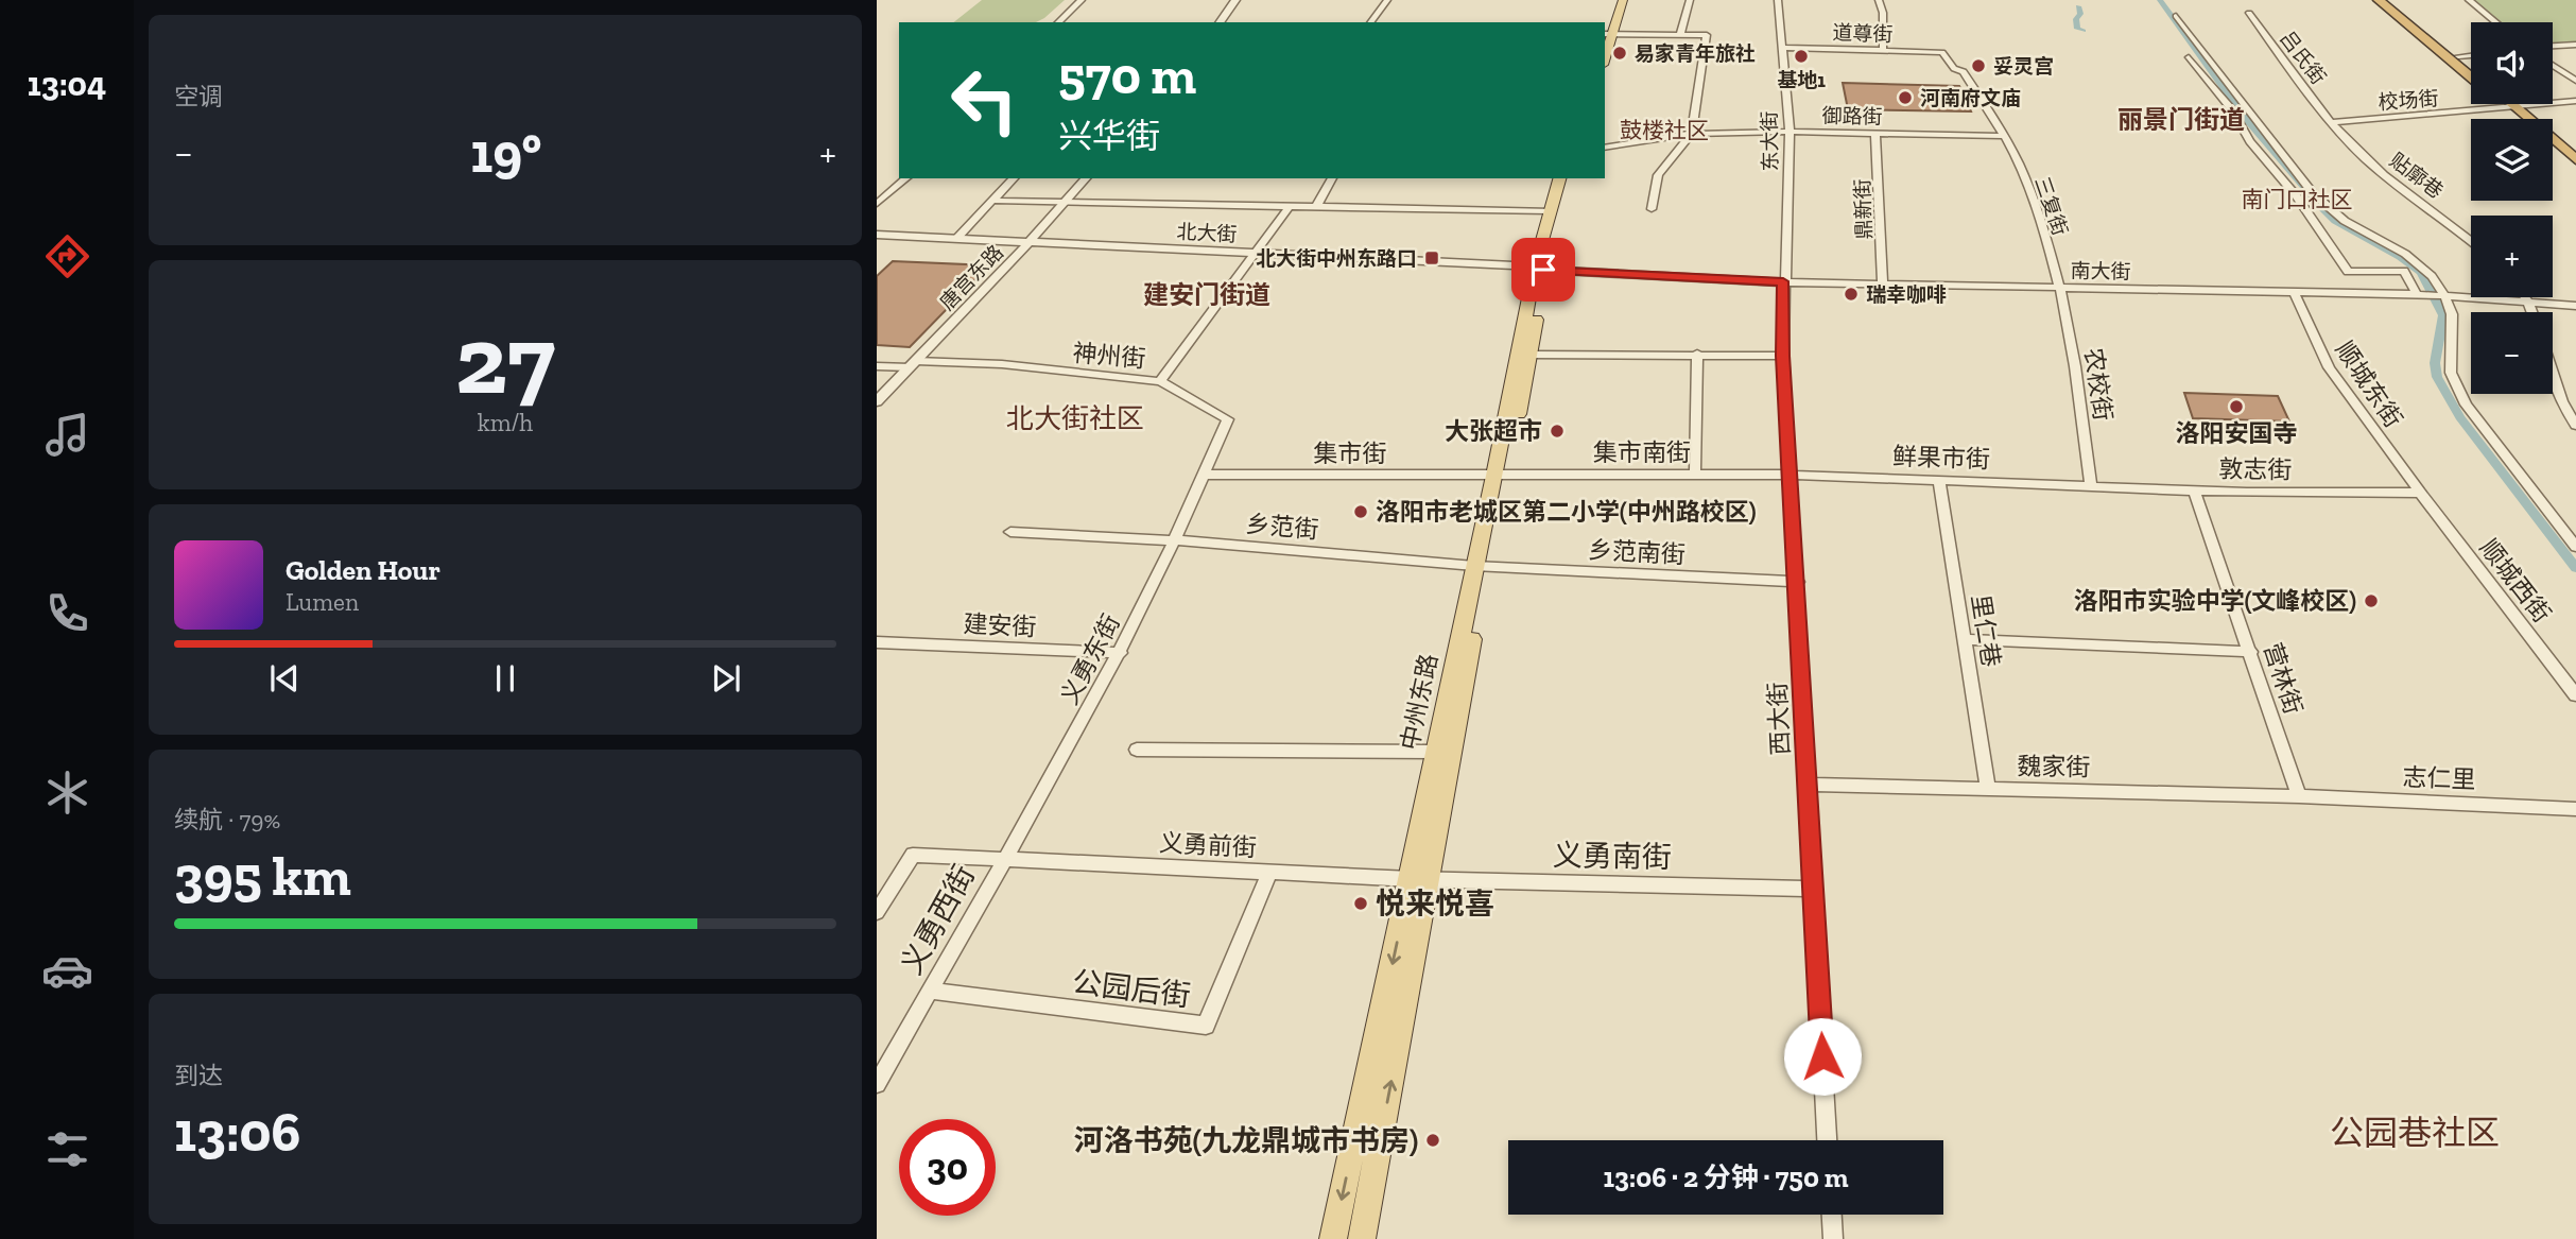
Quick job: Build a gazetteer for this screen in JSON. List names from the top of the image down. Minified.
{"streets":{"main road":["中州东路"],"street":["道尊街","吕氏街","校场街","御路街","东大街","贴廓巷","三复街","鼎新街","北大街","南大街","唐宫东路","神州街","农校街","顺城东街","集市南街","集市街","鲜果市街","敦志街","乡范街","乡范南街","顺城西街","建安街","里仁巷","义勇东街","营林街","西大街","魏家街","志仁里","义勇前街","义勇南街","义勇西街","公园后街"]},"crossings":[["道尊街","御路街"],["道尊街","东大街"],["道尊街","三复街"],["吕氏街","校场街"],["吕氏街","贴廓巷"],["校场街","贴廓巷"],["御路街","东大街"],["御路街","三复街"],["御路街","鼎新街"],["东大街","南大街"],["东大街","西大街"],["三复街","南大街"],["三复街","农校街"],["鼎新街","南大街"],["北大街","南大街"],["北大街","唐宫东路"],["北大街","中州东路"],["南大街","农校街"],["南大街","顺城东街"],["南大街","中州东路"],["南大街","西大街"],["唐宫东路","神州街"],["神州街","集市街"],["神州街","义勇东街"],["农校街","鲜果市街"],["农校街","敦志街"],["顺城东街","敦志街"],["顺城东街","顺城西街"],["集市南街","集市街"],["集市南街","鲜果市街"],["集市南街","中州东路"],["集市南街","西大街"],["集市街","义勇东街"],["集市街","中州东路"],["鲜果市街","敦志街"],["鲜果市街","里仁巷"],["鲜果市街","西大街"],["敦志街","顺城西街"],["敦志街","营林街"],["乡范街","乡范南街"],["乡范街","义勇东街"],["乡范街","中州东路"],["乡范南街","中州东路"],["乡范南街","西大街"],["建安街","义勇东街"],["里仁巷","魏家街"],["义勇东街","义勇前街"],["义勇东街","义勇西街"],["营林街","魏家街"],["营林街","志仁里"],["中州东路","义勇前街"],["中州东路","义勇南街"],["西大街","魏家街"],["西大街","义勇南街"],["魏家街","志仁里"],["义勇前街","义勇南街"],["义勇前街","义勇西街"],["义勇前街","公园后街"],["义勇西街","公园后街"]],"districts":["丽景门街道","鼓楼社区","南门口社区","建安门街道","北大街社区","公园巷社区"],"places":{"other":["易家青年旅社","基地1","妥灵宫","河南府文庙","瑞幸咖啡","洛阳安国寺","大张超市","洛阳市老城区第二小学(中州路校区)","洛阳市实验中学(文峰校区)","悦来悦喜","河洛书苑(九龙鼎城市书房)"],"transit":["北大街中州东路口"]},"page":{"tabs":"13:04","tile":["空调",["27","km/h"],["续航 · 79%","395 km"],["到达","13:06"]],"map_buttons":["+","−"],"turn":["570 m","兴华街"],"heat":["−","19°","+"],"song":["Golden Hour","Lumen"],"limit":"30","trip":"13:06 · 2 分钟 · 750 m"}}
